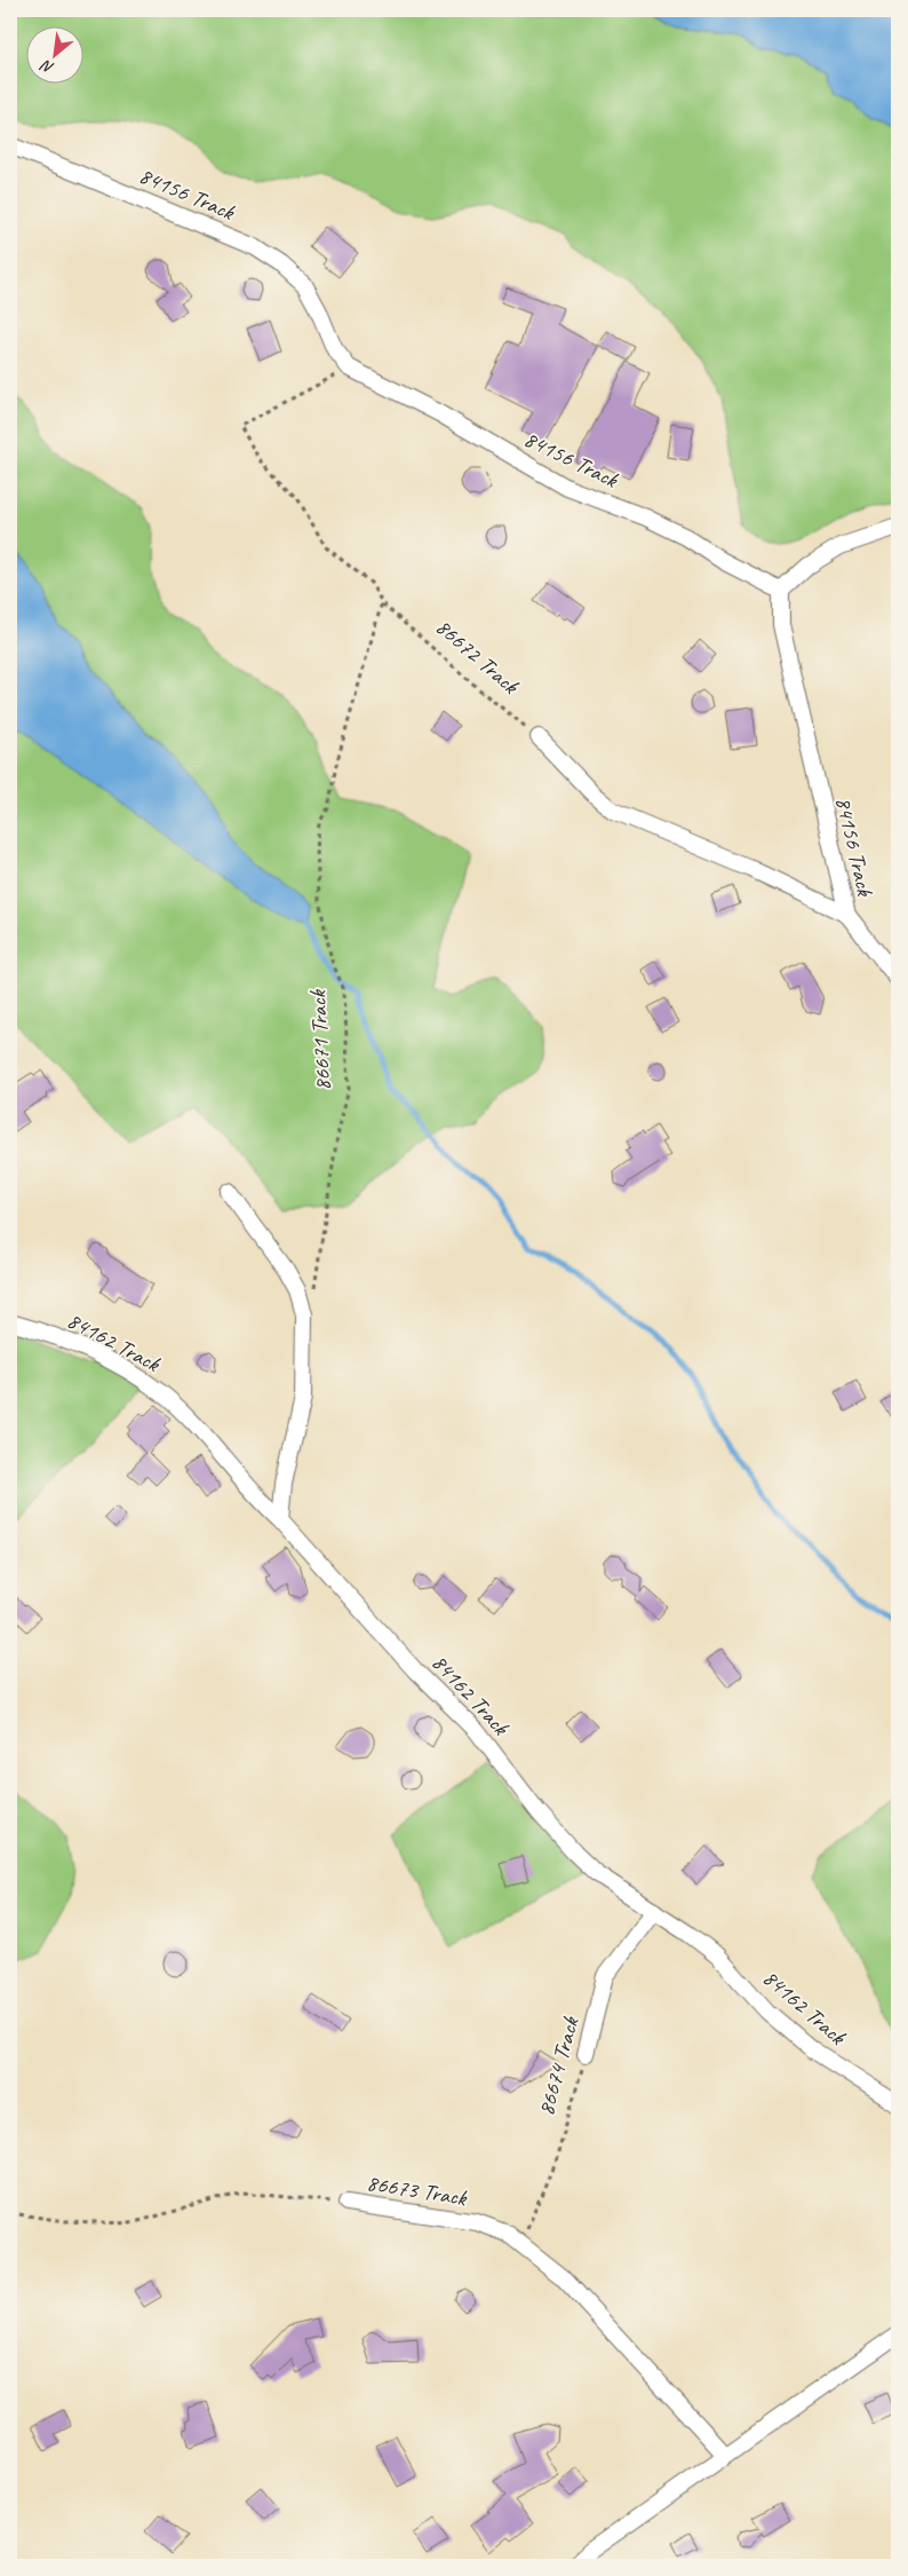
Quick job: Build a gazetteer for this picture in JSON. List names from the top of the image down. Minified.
{"streets":{"street":["84156 Track","84162 Track","86674 Track","86673 Track"],"path":["86672 Track","86671 Track"]},"crossings":[["84156 Track","86672 Track"],["86672 Track","86671 Track"],["84162 Track","86674 Track"],["86674 Track","86673 Track"]],"north":"bottom left"}
